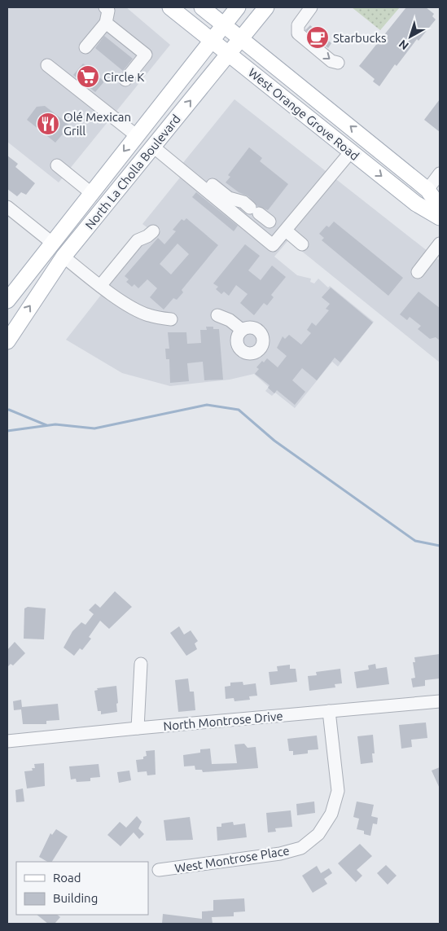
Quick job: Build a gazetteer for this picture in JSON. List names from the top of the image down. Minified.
{"streets":{"main road":["West Orange Grove Road","North La Cholla Boulevard"],"street":["North Montrose Drive","West Montrose Place"]},"crossings":[["West Orange Grove Road","North La Cholla Boulevard"],["North Montrose Drive","West Montrose Place"]],"places":{"cafe":["Starbucks"],"supermarket":["Circle K"],"restaurant":["Olé Mexican Grill"]},"legend":["Road","Building"],"north":"bottom left"}
